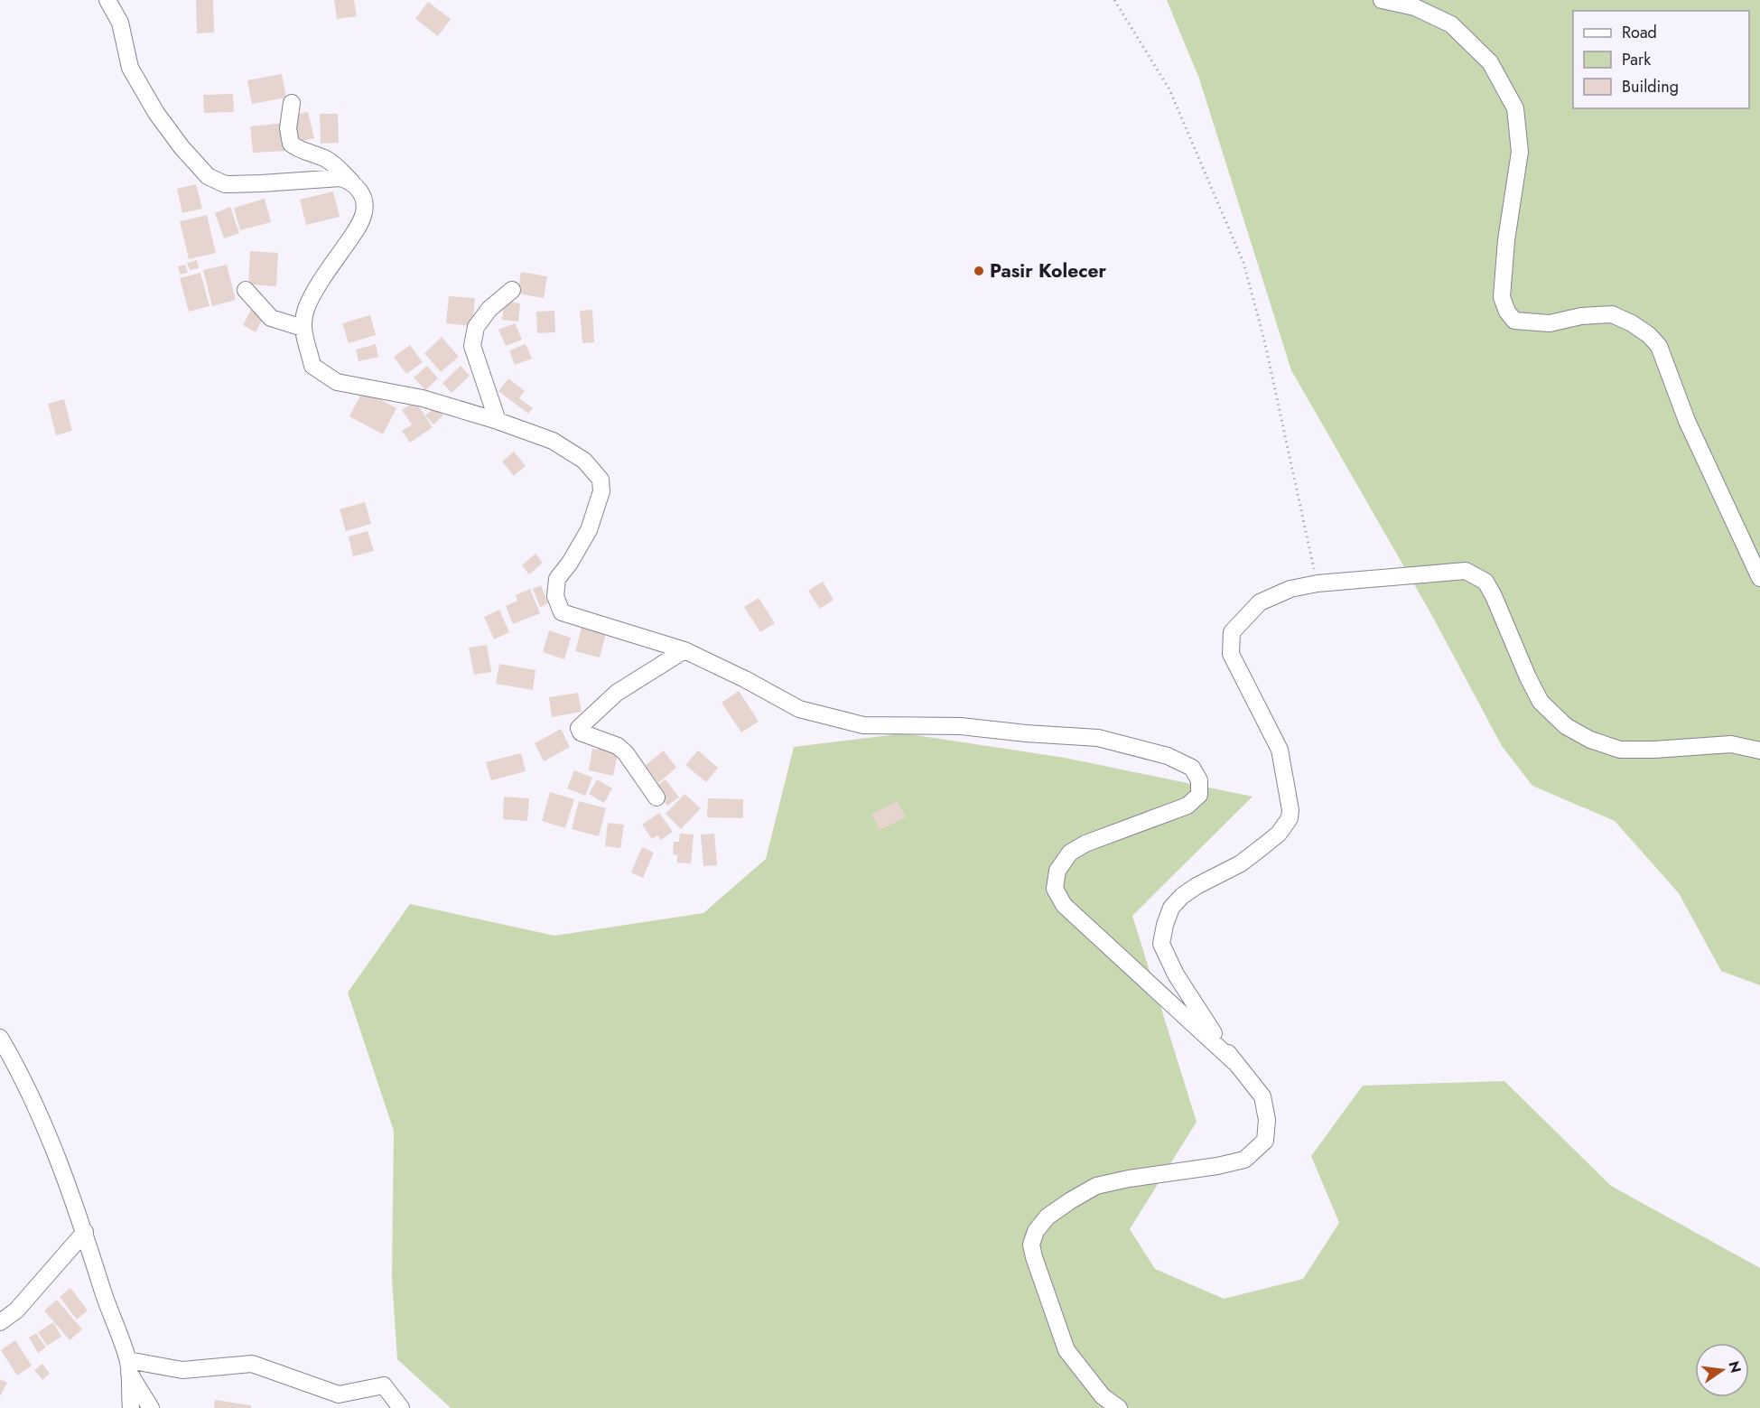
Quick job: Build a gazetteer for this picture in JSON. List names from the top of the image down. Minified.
{"places":["Pasir Kolecer"],"legend":["Road","Park","Building"],"north":"right"}
